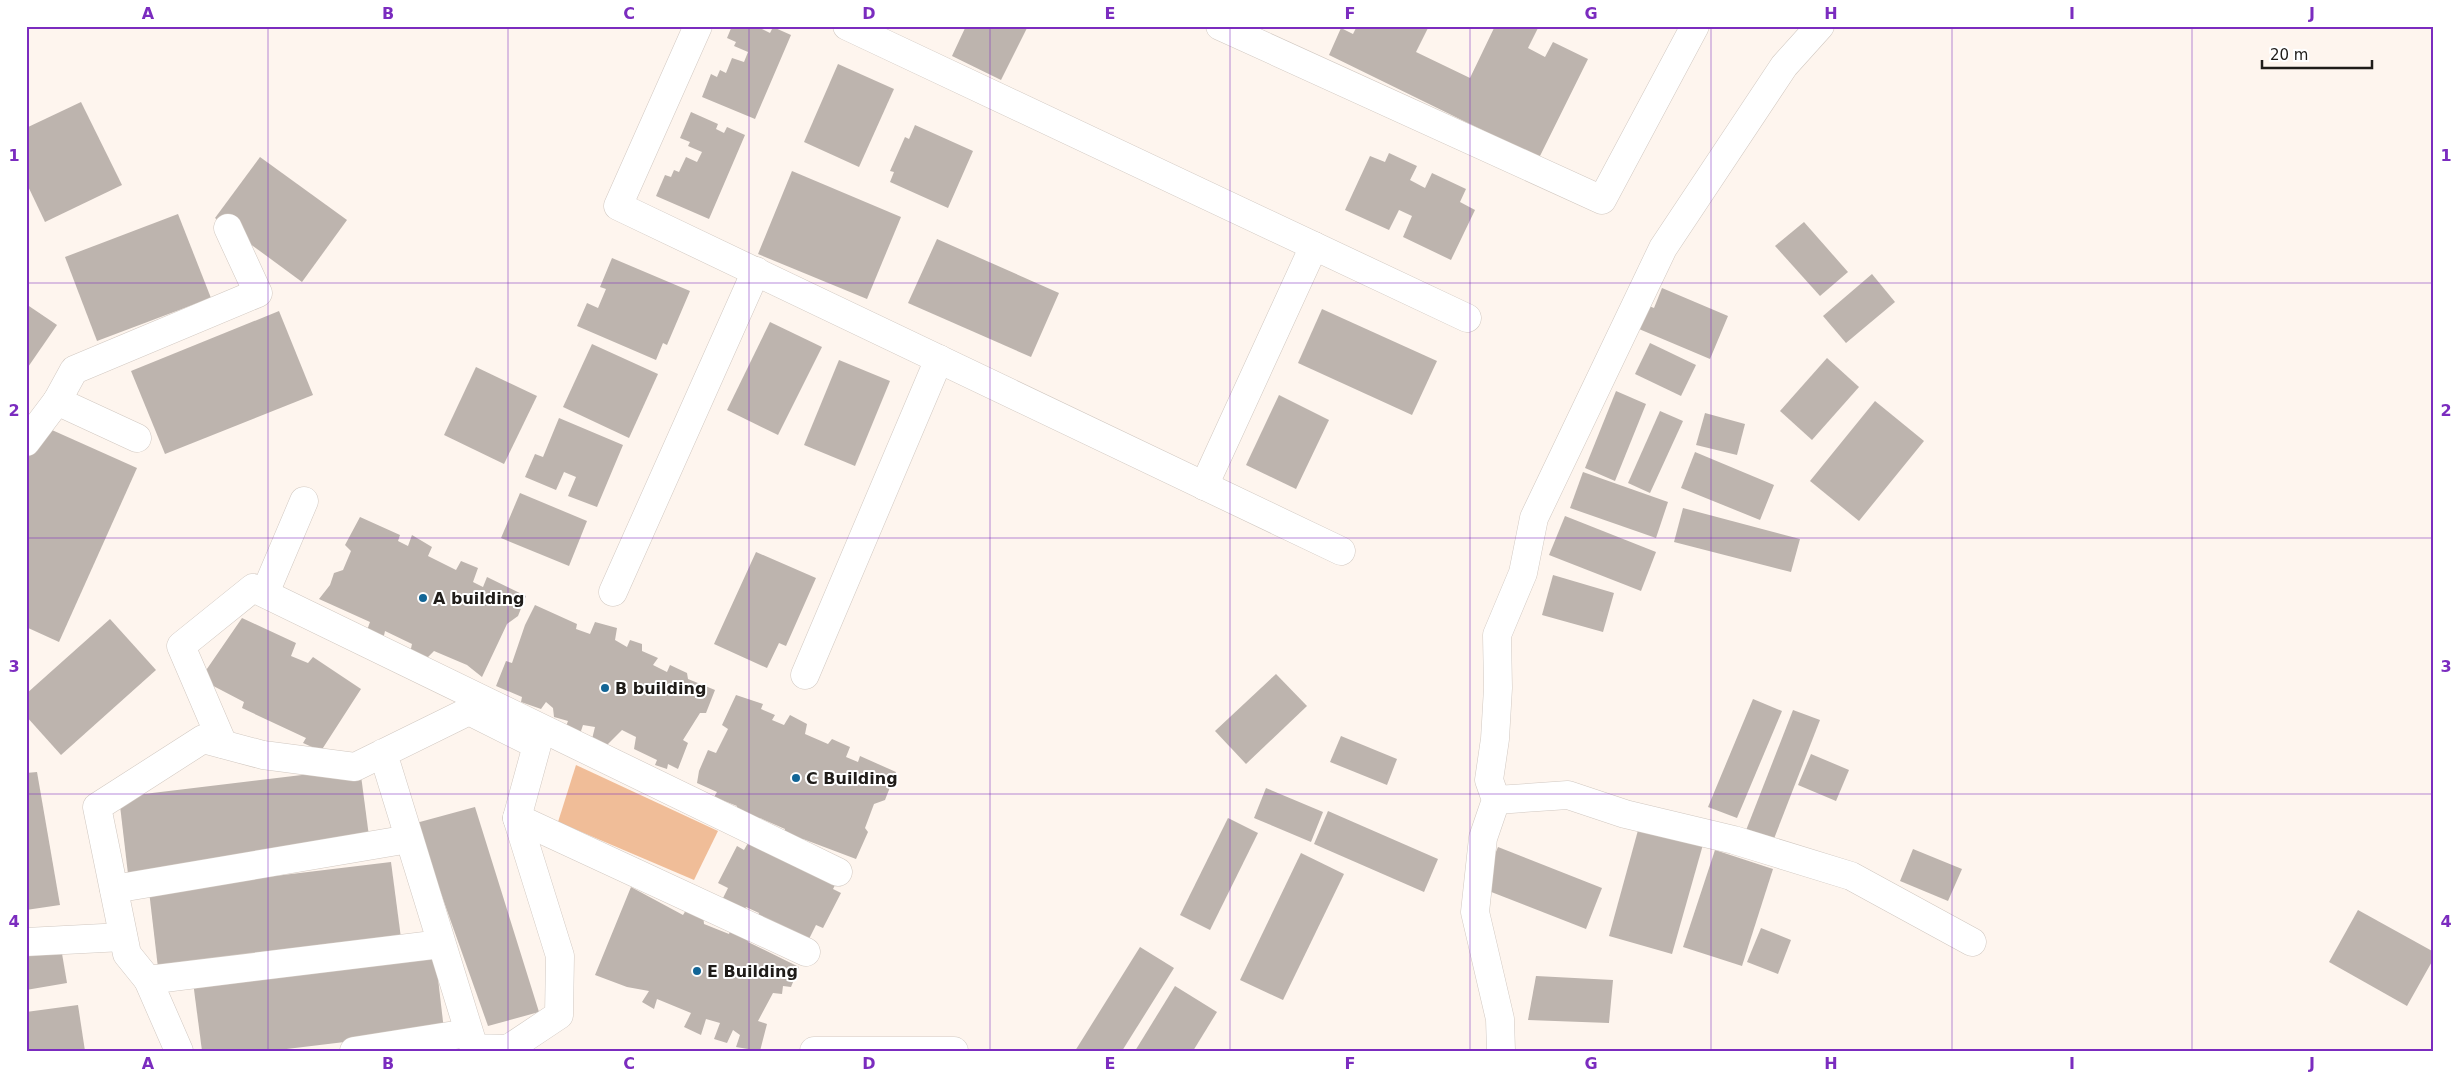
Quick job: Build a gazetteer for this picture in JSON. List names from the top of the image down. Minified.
{"places":["A building","B building","C Building","E Building"],"scale_bar":"20 m","grid":{"columns":["A","B","C","D","E","F","G","H","I","J"],"rows":["1","2","3","4"]}}
